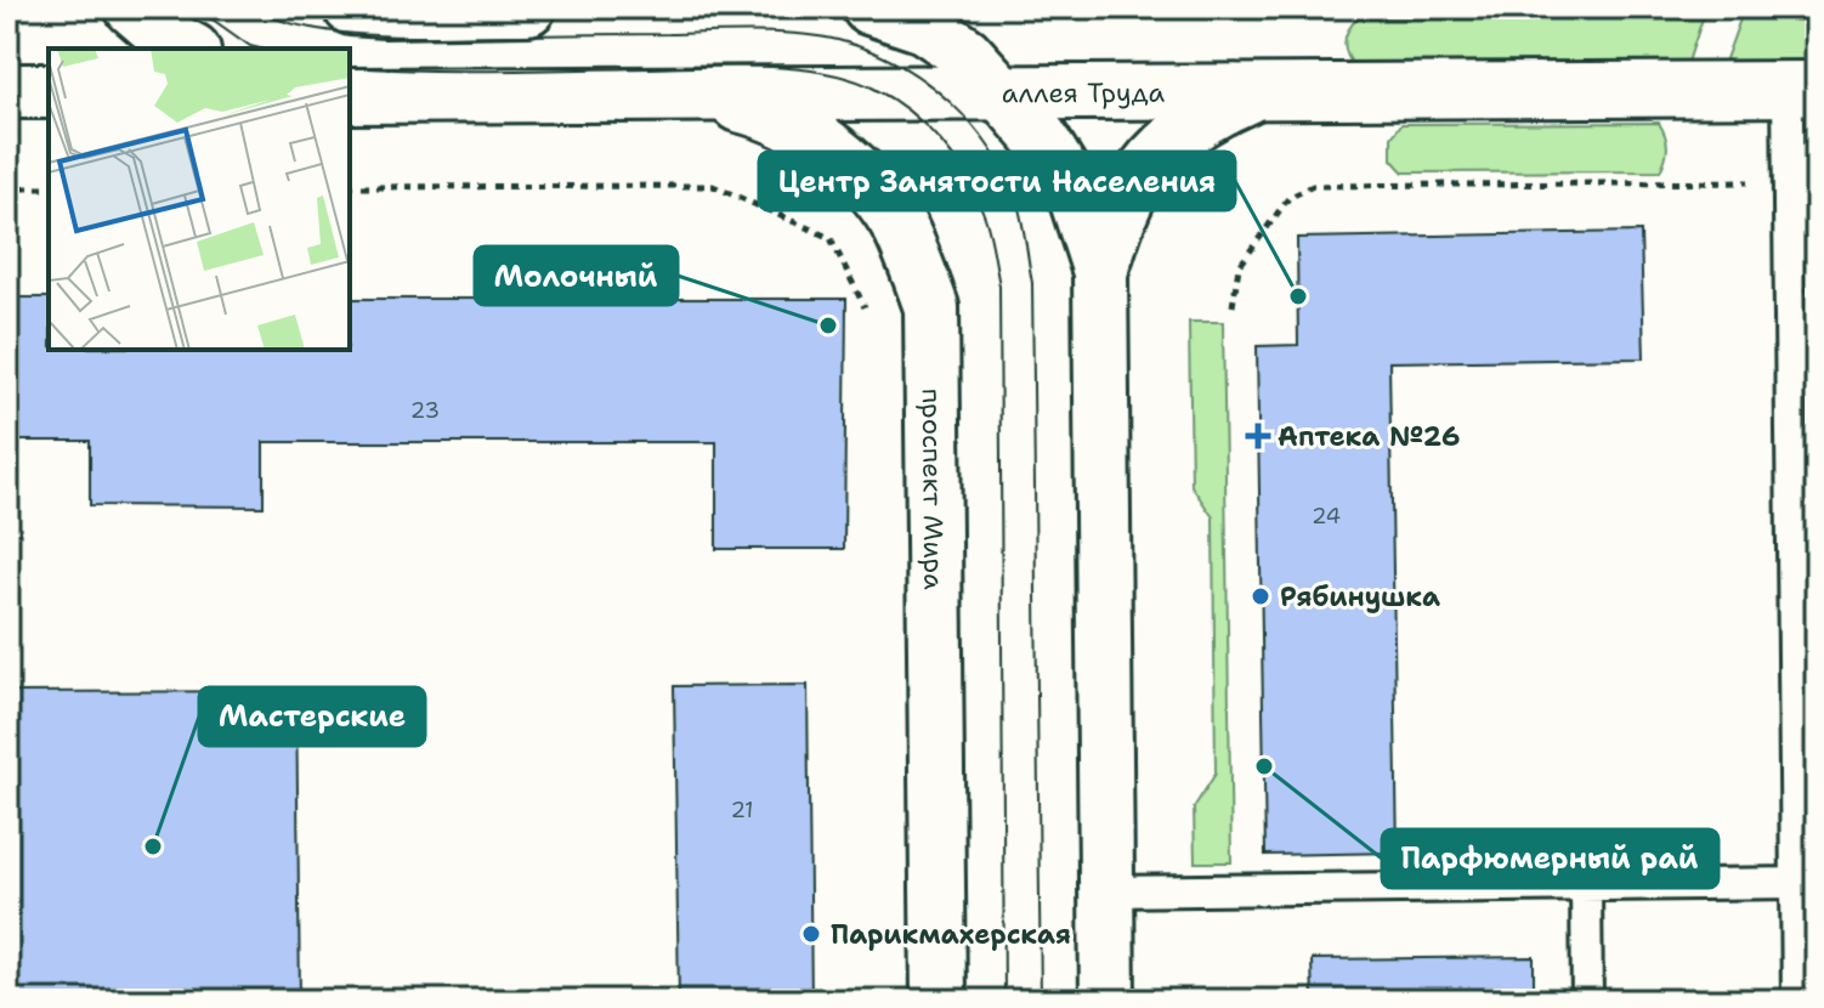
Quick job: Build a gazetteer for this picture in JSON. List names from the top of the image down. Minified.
{"streets":{"main road":["аллея Труда","проспект Мира"]},"crossings":[["аллея Труда","проспект Мира"]],"places":{"other":["Центр Занятости Населения","Молочный","Рябинушка","Парфюмерный рай","Мастерские","Парикмахерская"],"health":["Аптека №26"]},"house_numbers":["23","24","21"]}
